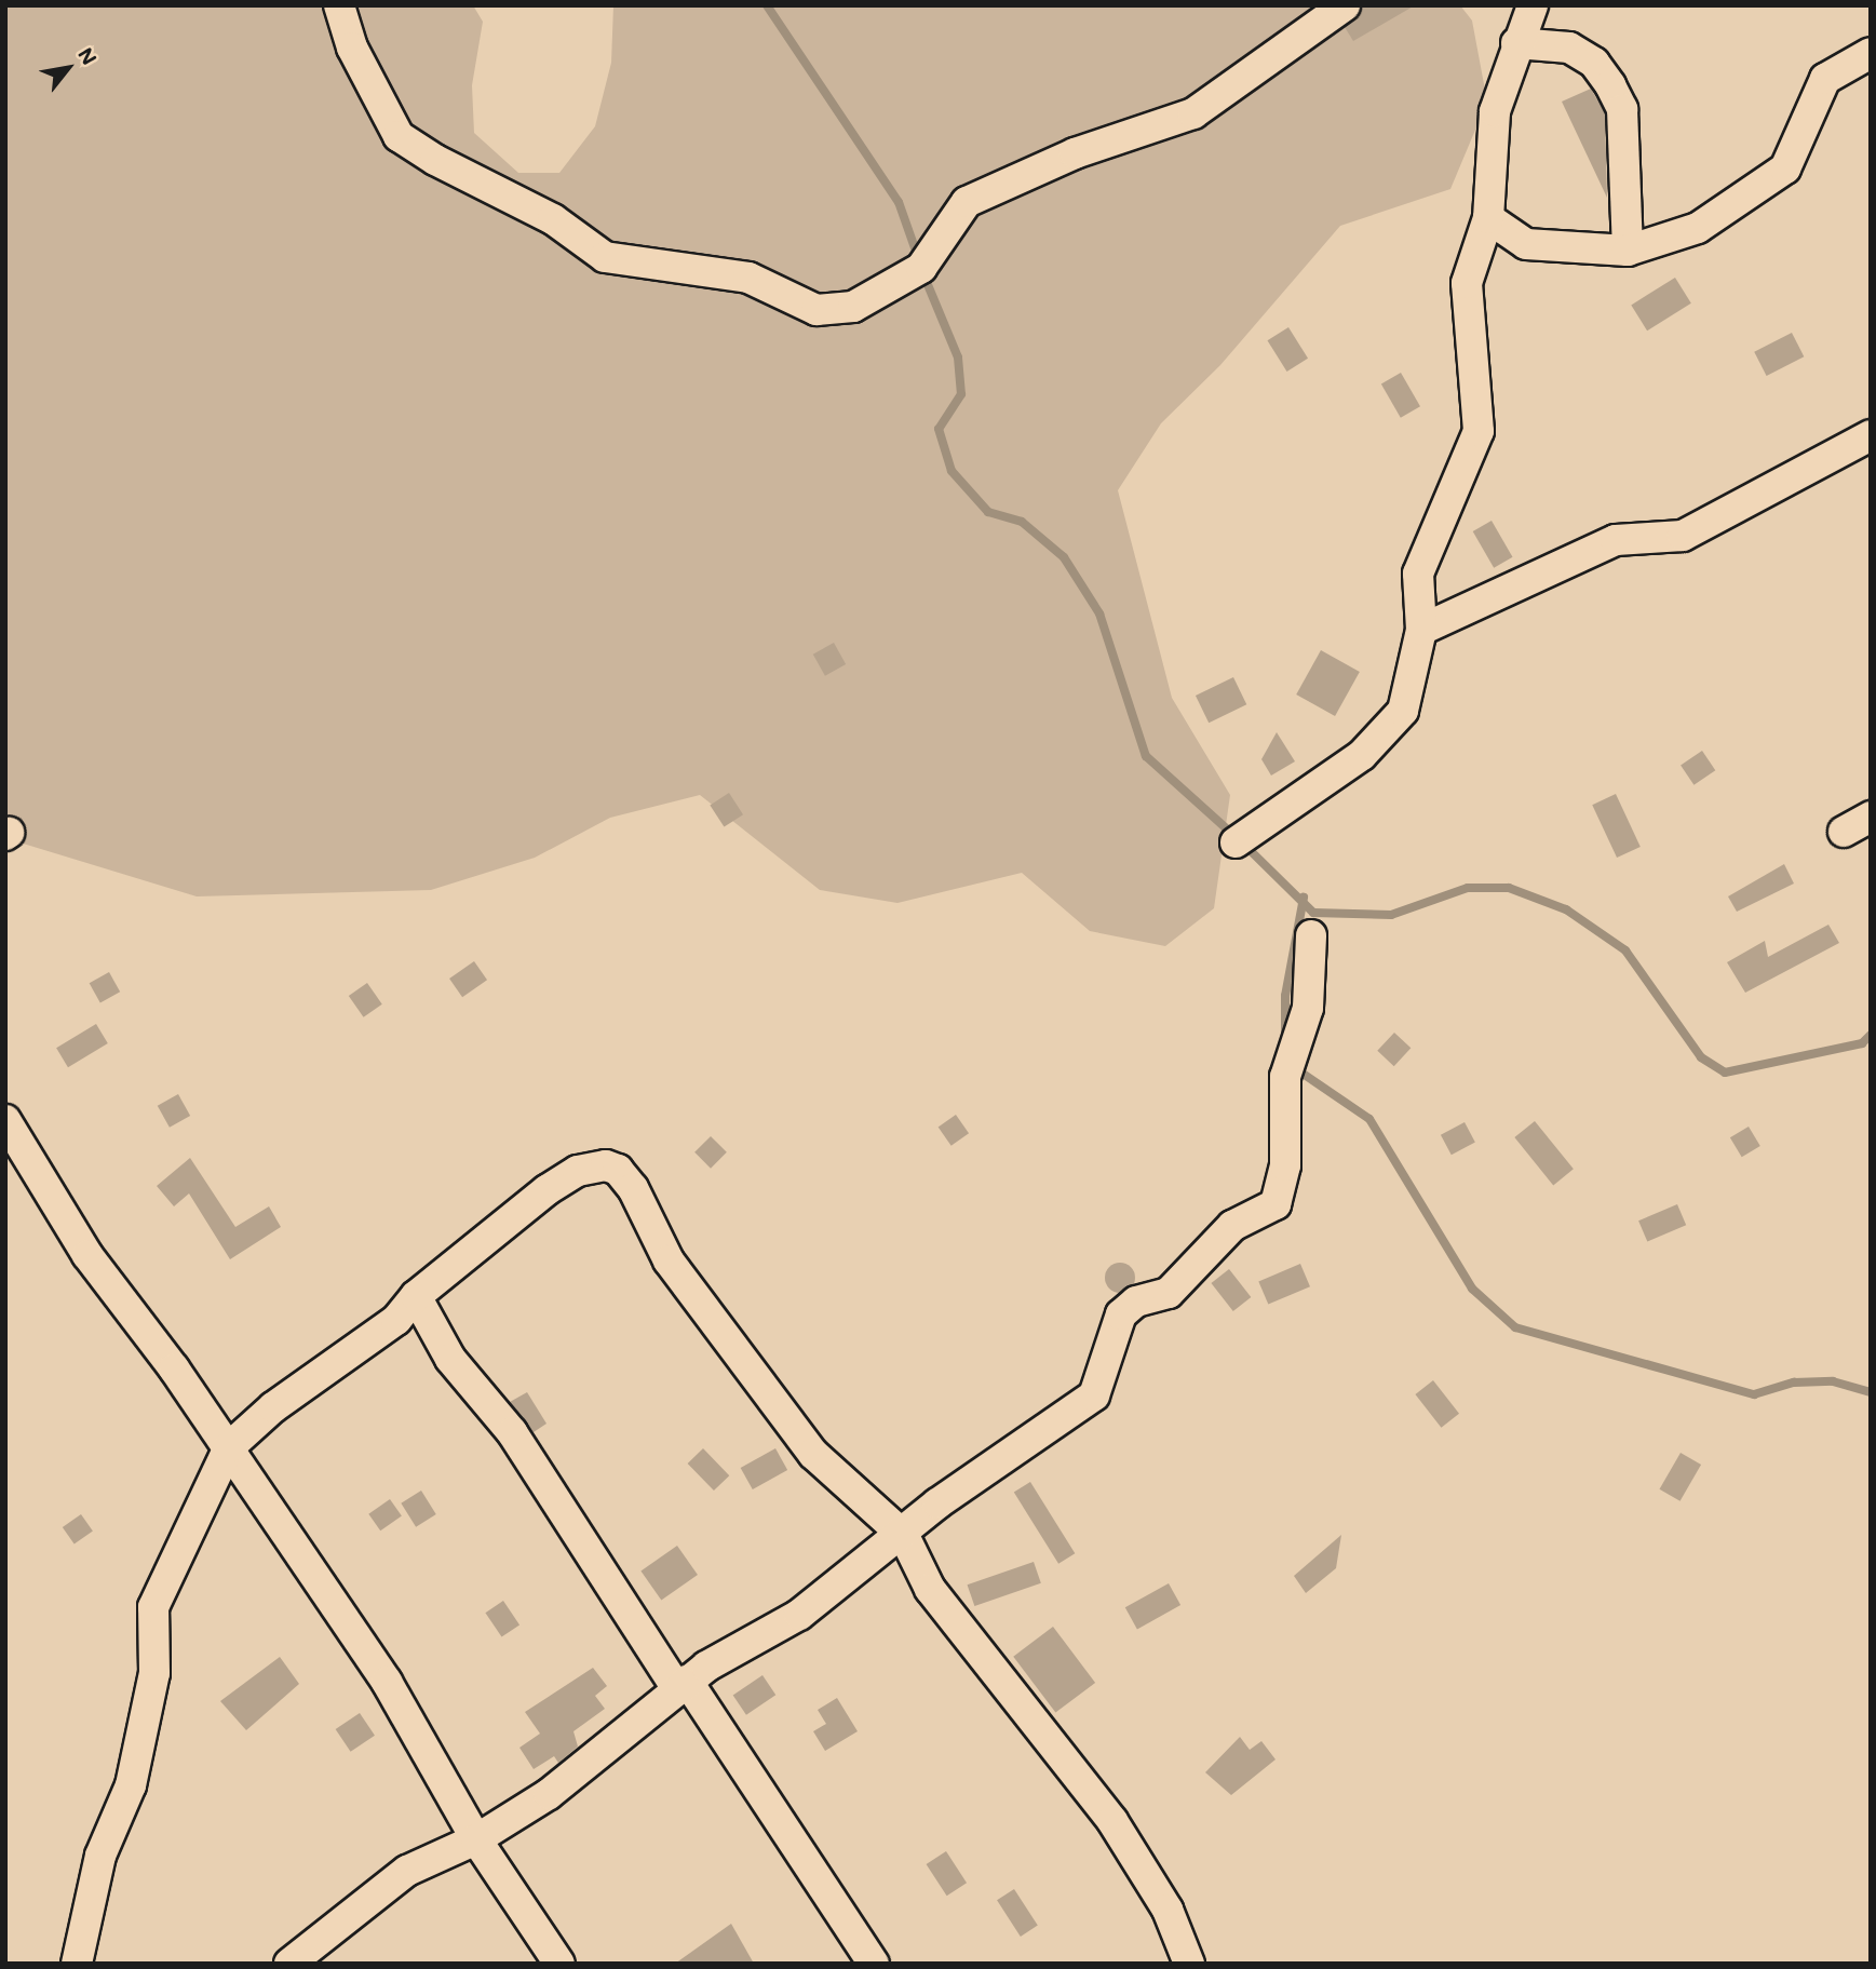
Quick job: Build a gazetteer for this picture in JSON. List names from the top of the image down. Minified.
{"north":"top right"}
